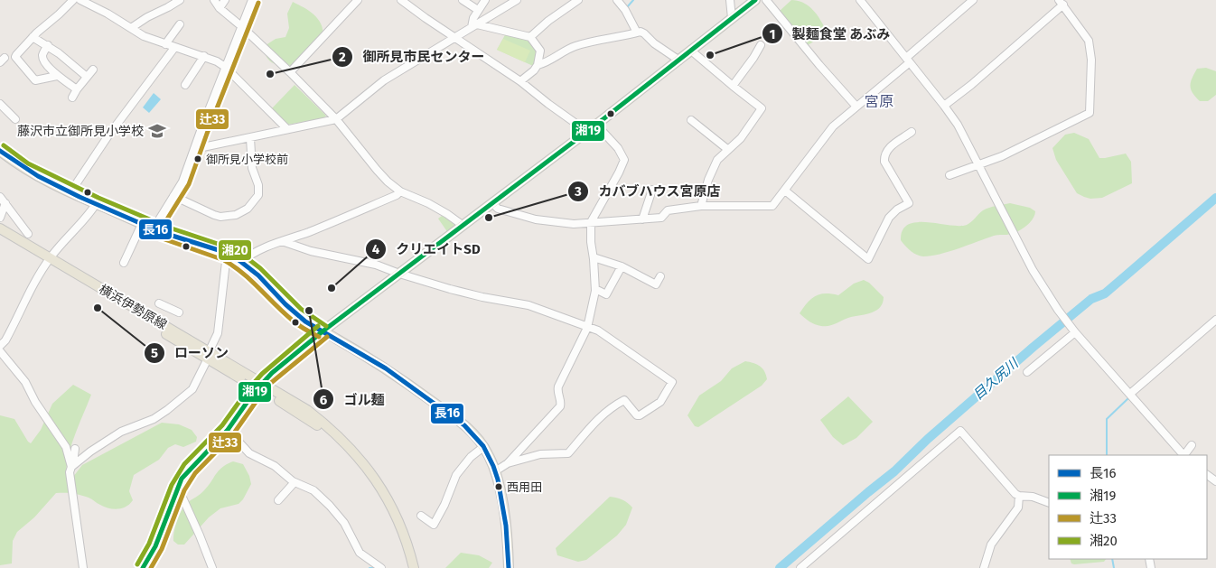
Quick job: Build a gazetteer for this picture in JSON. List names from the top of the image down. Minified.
{"streets":{"main road":["横浜伊勢原線"]},"districts":["宮原"],"water":["目久尻川"],"places":{"other":["製麺食堂 あぶみ","御所見市民センター","御所見小学校前","カバブハウス宮原店","クリエイトSD","ローソン","ゴル麺","西用田"],"school or university":["藤沢市立御所見小学校"]},"lines":["transit line 湘19","transit line 辻33","transit line 湘20","transit line 長16"],"legend":["長16","湘19","辻33","湘20"]}
